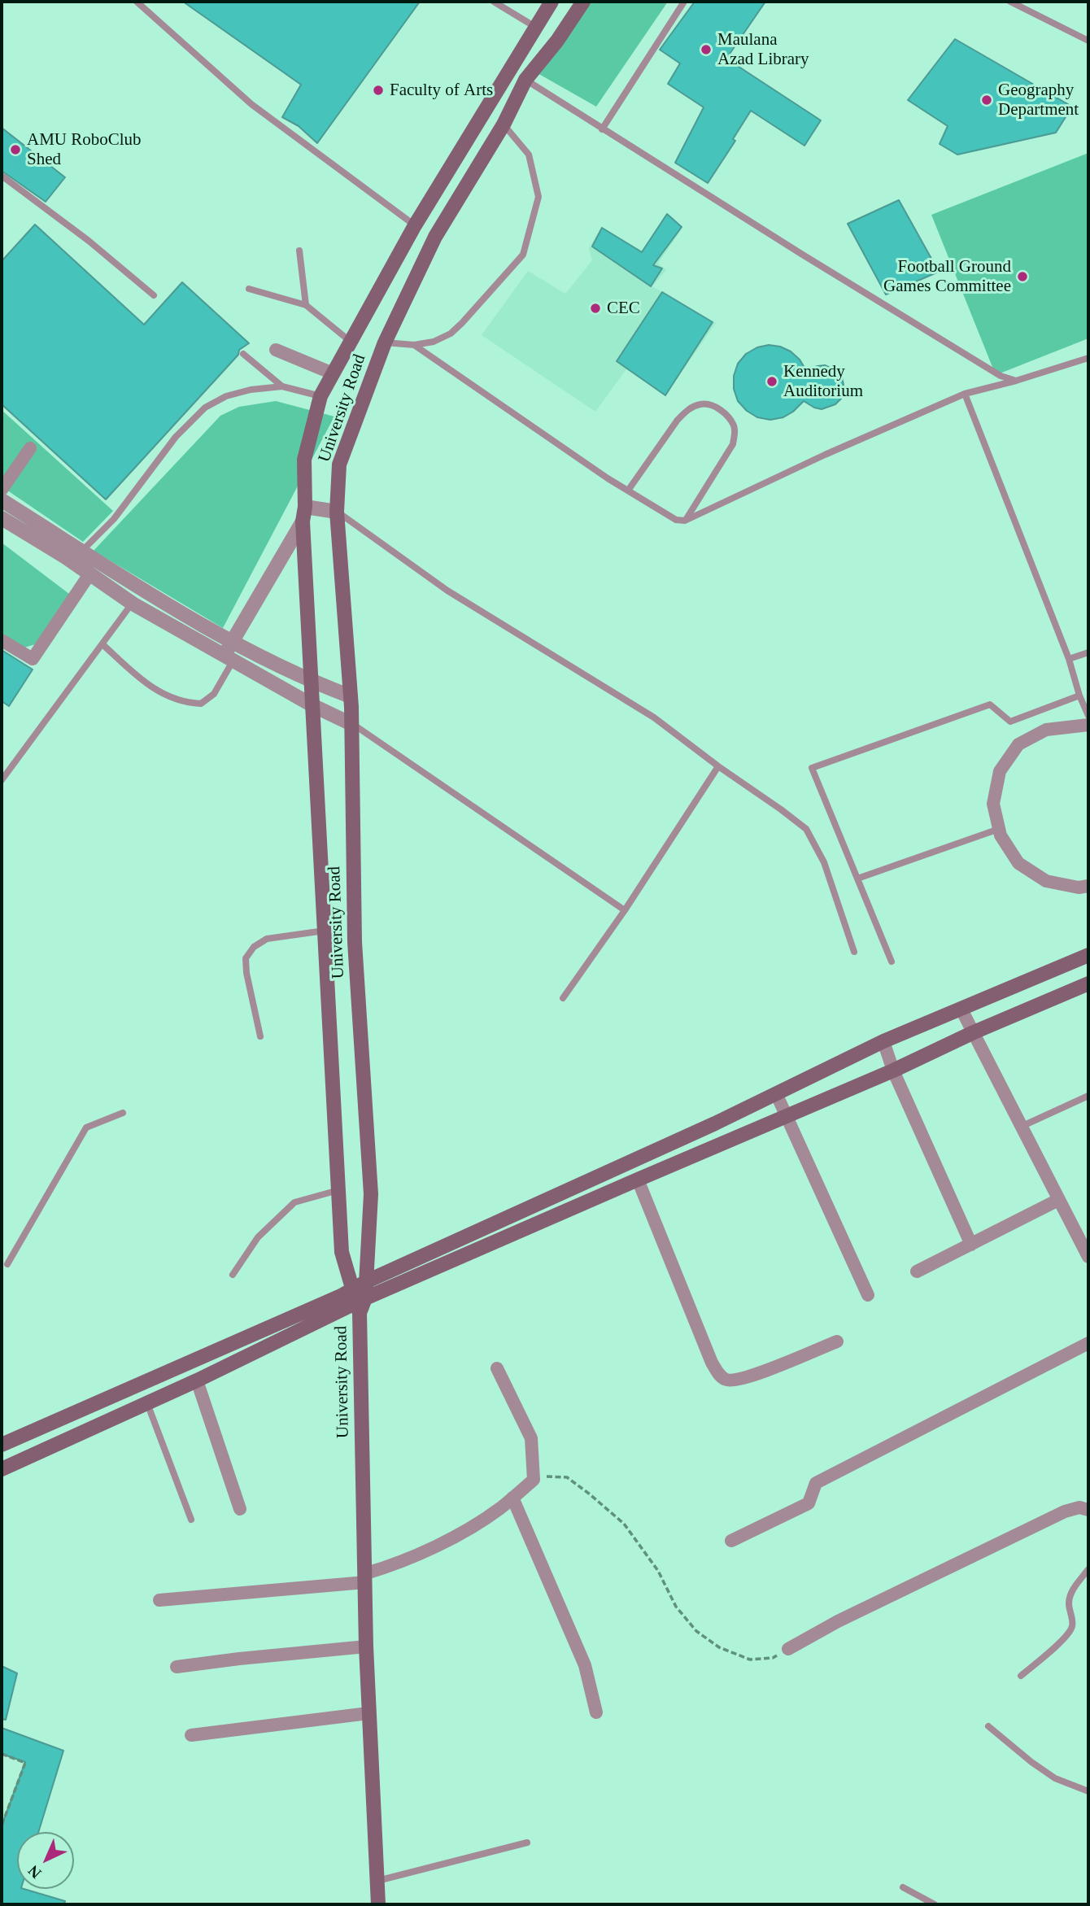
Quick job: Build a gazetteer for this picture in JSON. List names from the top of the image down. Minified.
{"streets":{"main road":["University Road"]},"places":["Maulana Azad Library","Faculty of Arts","Geography Department","AMU RoboClub Shed","Football Ground Games Committee","CEC","Kennedy Auditorium"],"north":"bottom left"}
